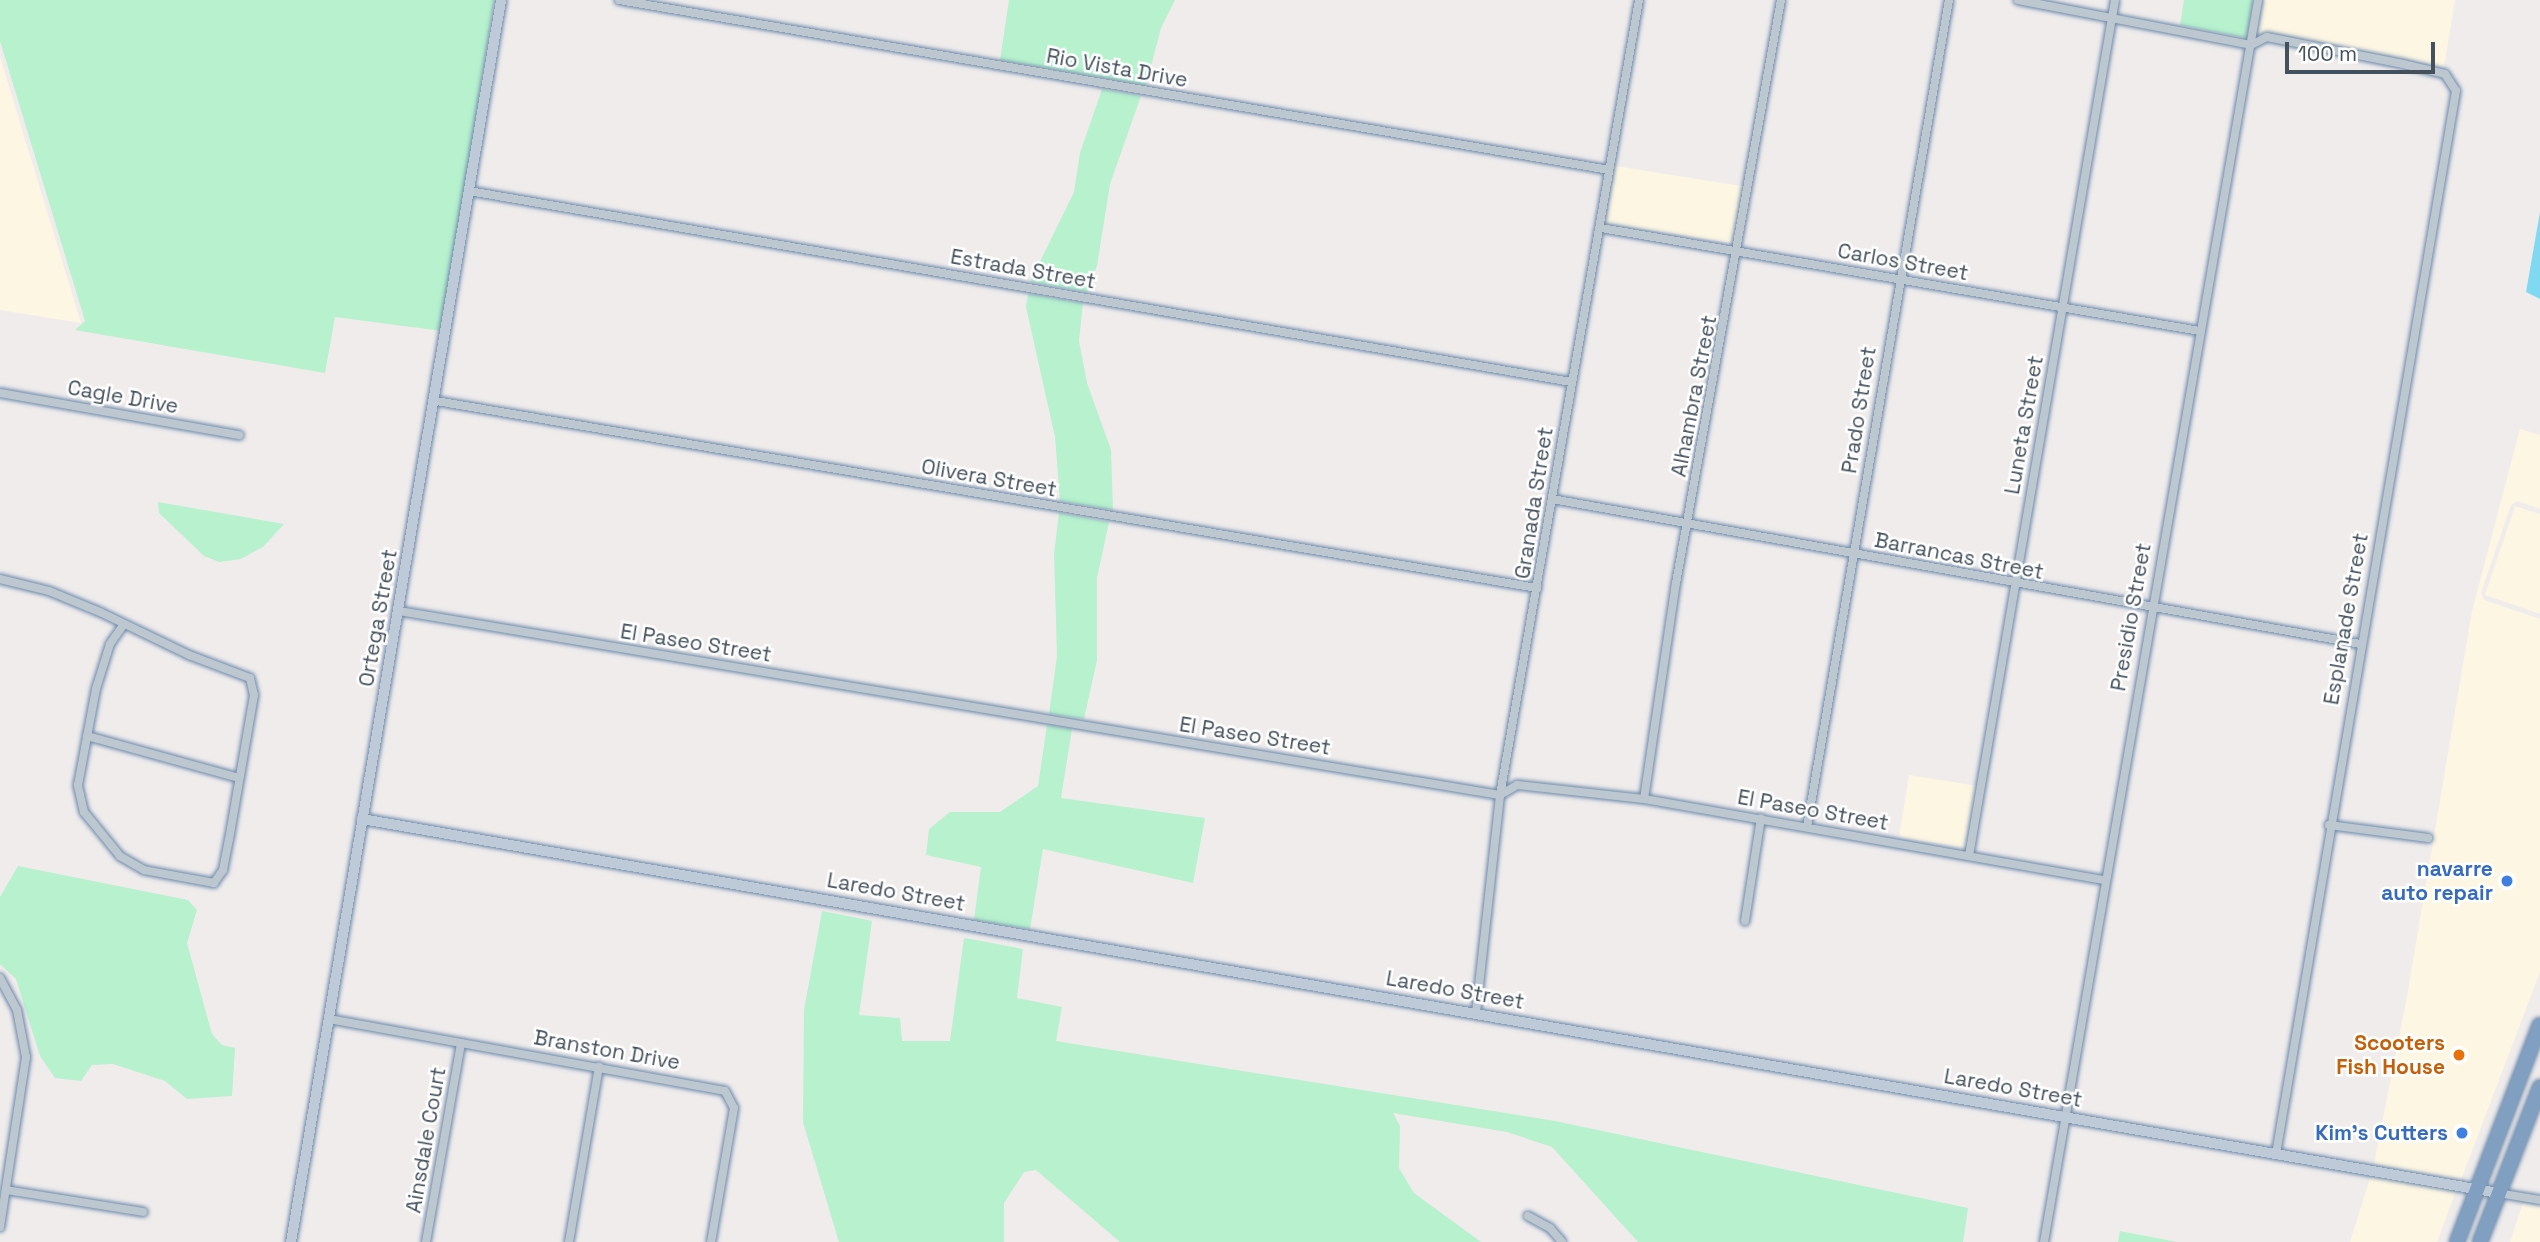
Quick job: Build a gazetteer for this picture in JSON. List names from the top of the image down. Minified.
{"streets":{"street":["Rio Vista Drive","Carlos Street","Estrada Street","Alhambra Street","Cagle Drive","Prado Street","Luneta Street","Olivera Street","Granada Street","Barrancas Street","Presidio Street","Ortega Street","Esplanade Street","El Paseo Street","Laredo Street","Branston Drive","Ainsdale Court"]},"crossings":[["Rio Vista Drive","Granada Street"],["Carlos Street","Alhambra Street"],["Carlos Street","Prado Street"],["Carlos Street","Luneta Street"],["Carlos Street","Granada Street"],["Carlos Street","Presidio Street"],["Estrada Street","Granada Street"],["Estrada Street","Ortega Street"],["Alhambra Street","Barrancas Street"],["Alhambra Street","El Paseo Street"],["Prado Street","Barrancas Street"],["Prado Street","El Paseo Street"],["Luneta Street","Barrancas Street"],["Luneta Street","El Paseo Street"],["Olivera Street","Granada Street"],["Olivera Street","Ortega Street"],["Granada Street","Barrancas Street"],["Granada Street","El Paseo Street"],["Granada Street","Laredo Street"],["Barrancas Street","Presidio Street"],["Barrancas Street","Esplanade Street"],["Presidio Street","Esplanade Street"],["Presidio Street","El Paseo Street"],["Presidio Street","Laredo Street"],["Ortega Street","El Paseo Street"],["Ortega Street","Laredo Street"],["Ortega Street","Branston Drive"],["Esplanade Street","Laredo Street"],["Branston Drive","Ainsdale Court"]],"places":["navarre auto repair","Scooters Fish House","Kim's Cutters"],"scale_bar":"100 m"}
